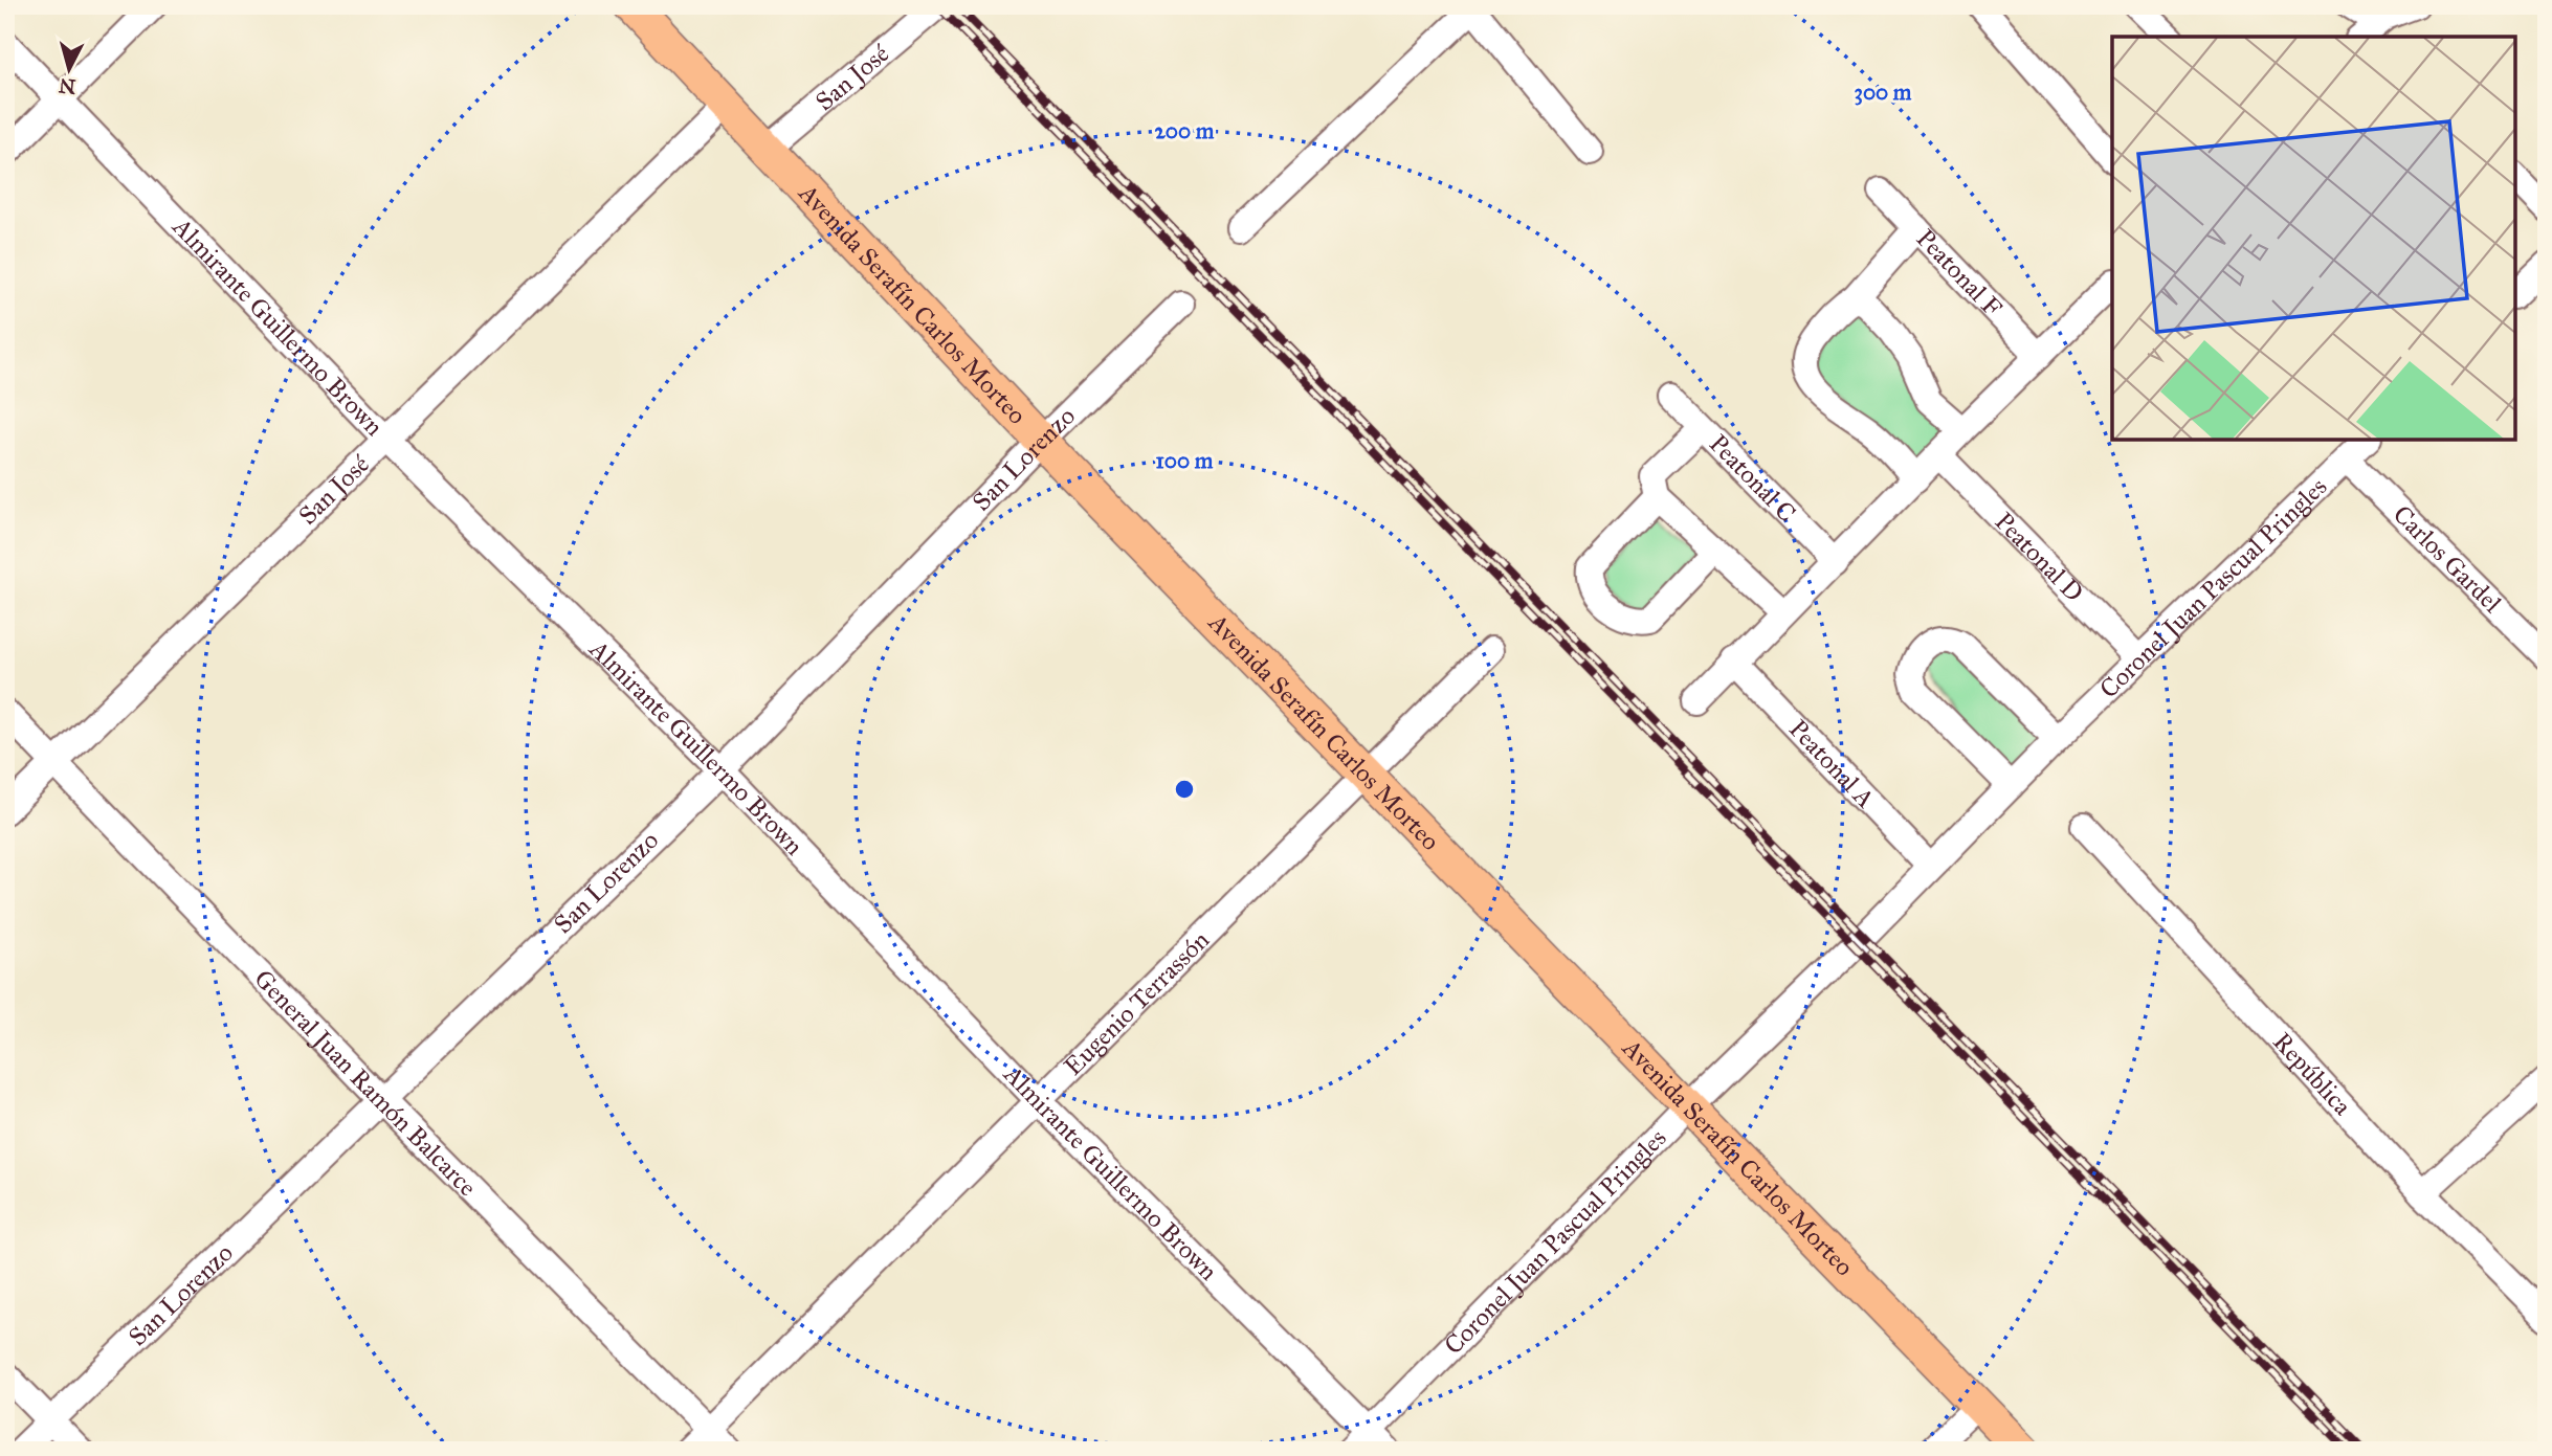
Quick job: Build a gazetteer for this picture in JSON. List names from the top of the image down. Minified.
{"streets":{"main road":["Avenida Serafín Carlos Morteo"],"street":["San José","Peatonal F","Almirante Guillermo Brown","San Lorenzo","Peatonal C","Peatonal D","Carlos Gardel","Coronel Juan Pascual Pringles","Peatonal A","Eugenio Terrassón","República","General Juan Ramón Balcarce"]},"crossings":[["San José","Avenida Serafín Carlos Morteo"],["San José","Almirante Guillermo Brown"],["San José","General Juan Ramón Balcarce"],["Avenida Serafín Carlos Morteo","San Lorenzo"],["Avenida Serafín Carlos Morteo","Coronel Juan Pascual Pringles"],["Avenida Serafín Carlos Morteo","Eugenio Terrassón"],["Almirante Guillermo Brown","San Lorenzo"],["Almirante Guillermo Brown","Coronel Juan Pascual Pringles"],["Almirante Guillermo Brown","Eugenio Terrassón"],["San Lorenzo","General Juan Ramón Balcarce"],["Peatonal D","Coronel Juan Pascual Pringles"],["Carlos Gardel","Coronel Juan Pascual Pringles"],["Coronel Juan Pascual Pringles","Peatonal A"],["Eugenio Terrassón","General Juan Ramón Balcarce"]],"north":"bottom","rings":["300 m","200 m","100 m"]}
